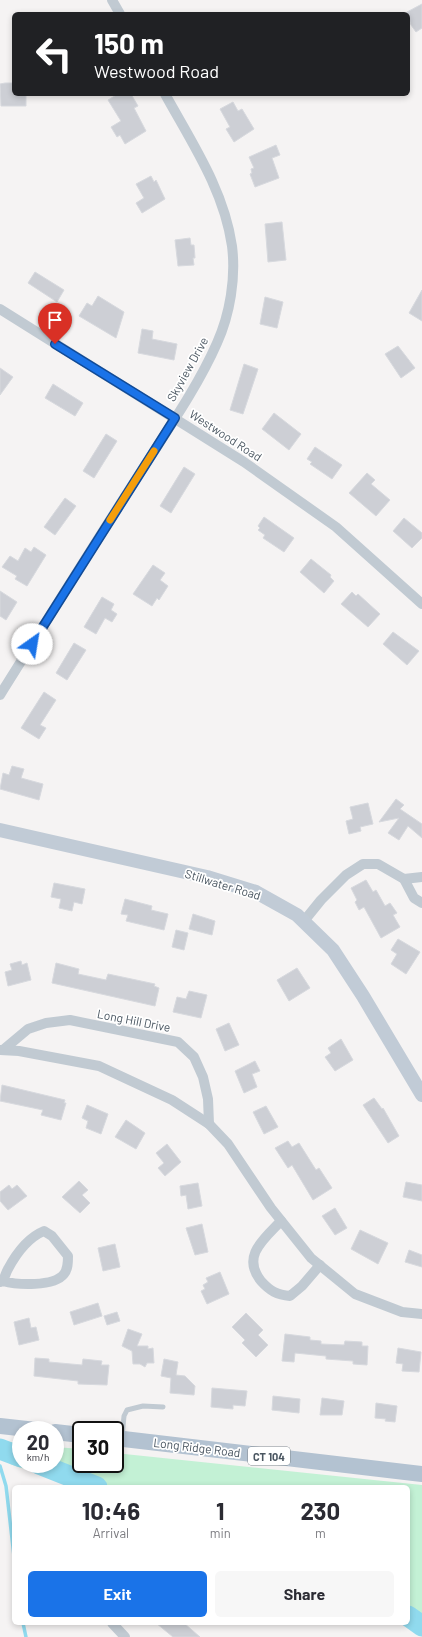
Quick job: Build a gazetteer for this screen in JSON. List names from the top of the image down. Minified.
{"streets":{"main road":["Stillwater Road","Long Ridge Road","CT 104"],"street":["Skyview Drive","Westwood Road","Long Hill Drive"]},"crossings":[["Skyview Drive","Westwood Road"]],"page":{"turn":["150 m","Westwood Road"],"speed":"20 km/h","limit":"30","eta":["10:46","Arrival","1","min","230","m"],"buttons":["Exit","Share"]}}
